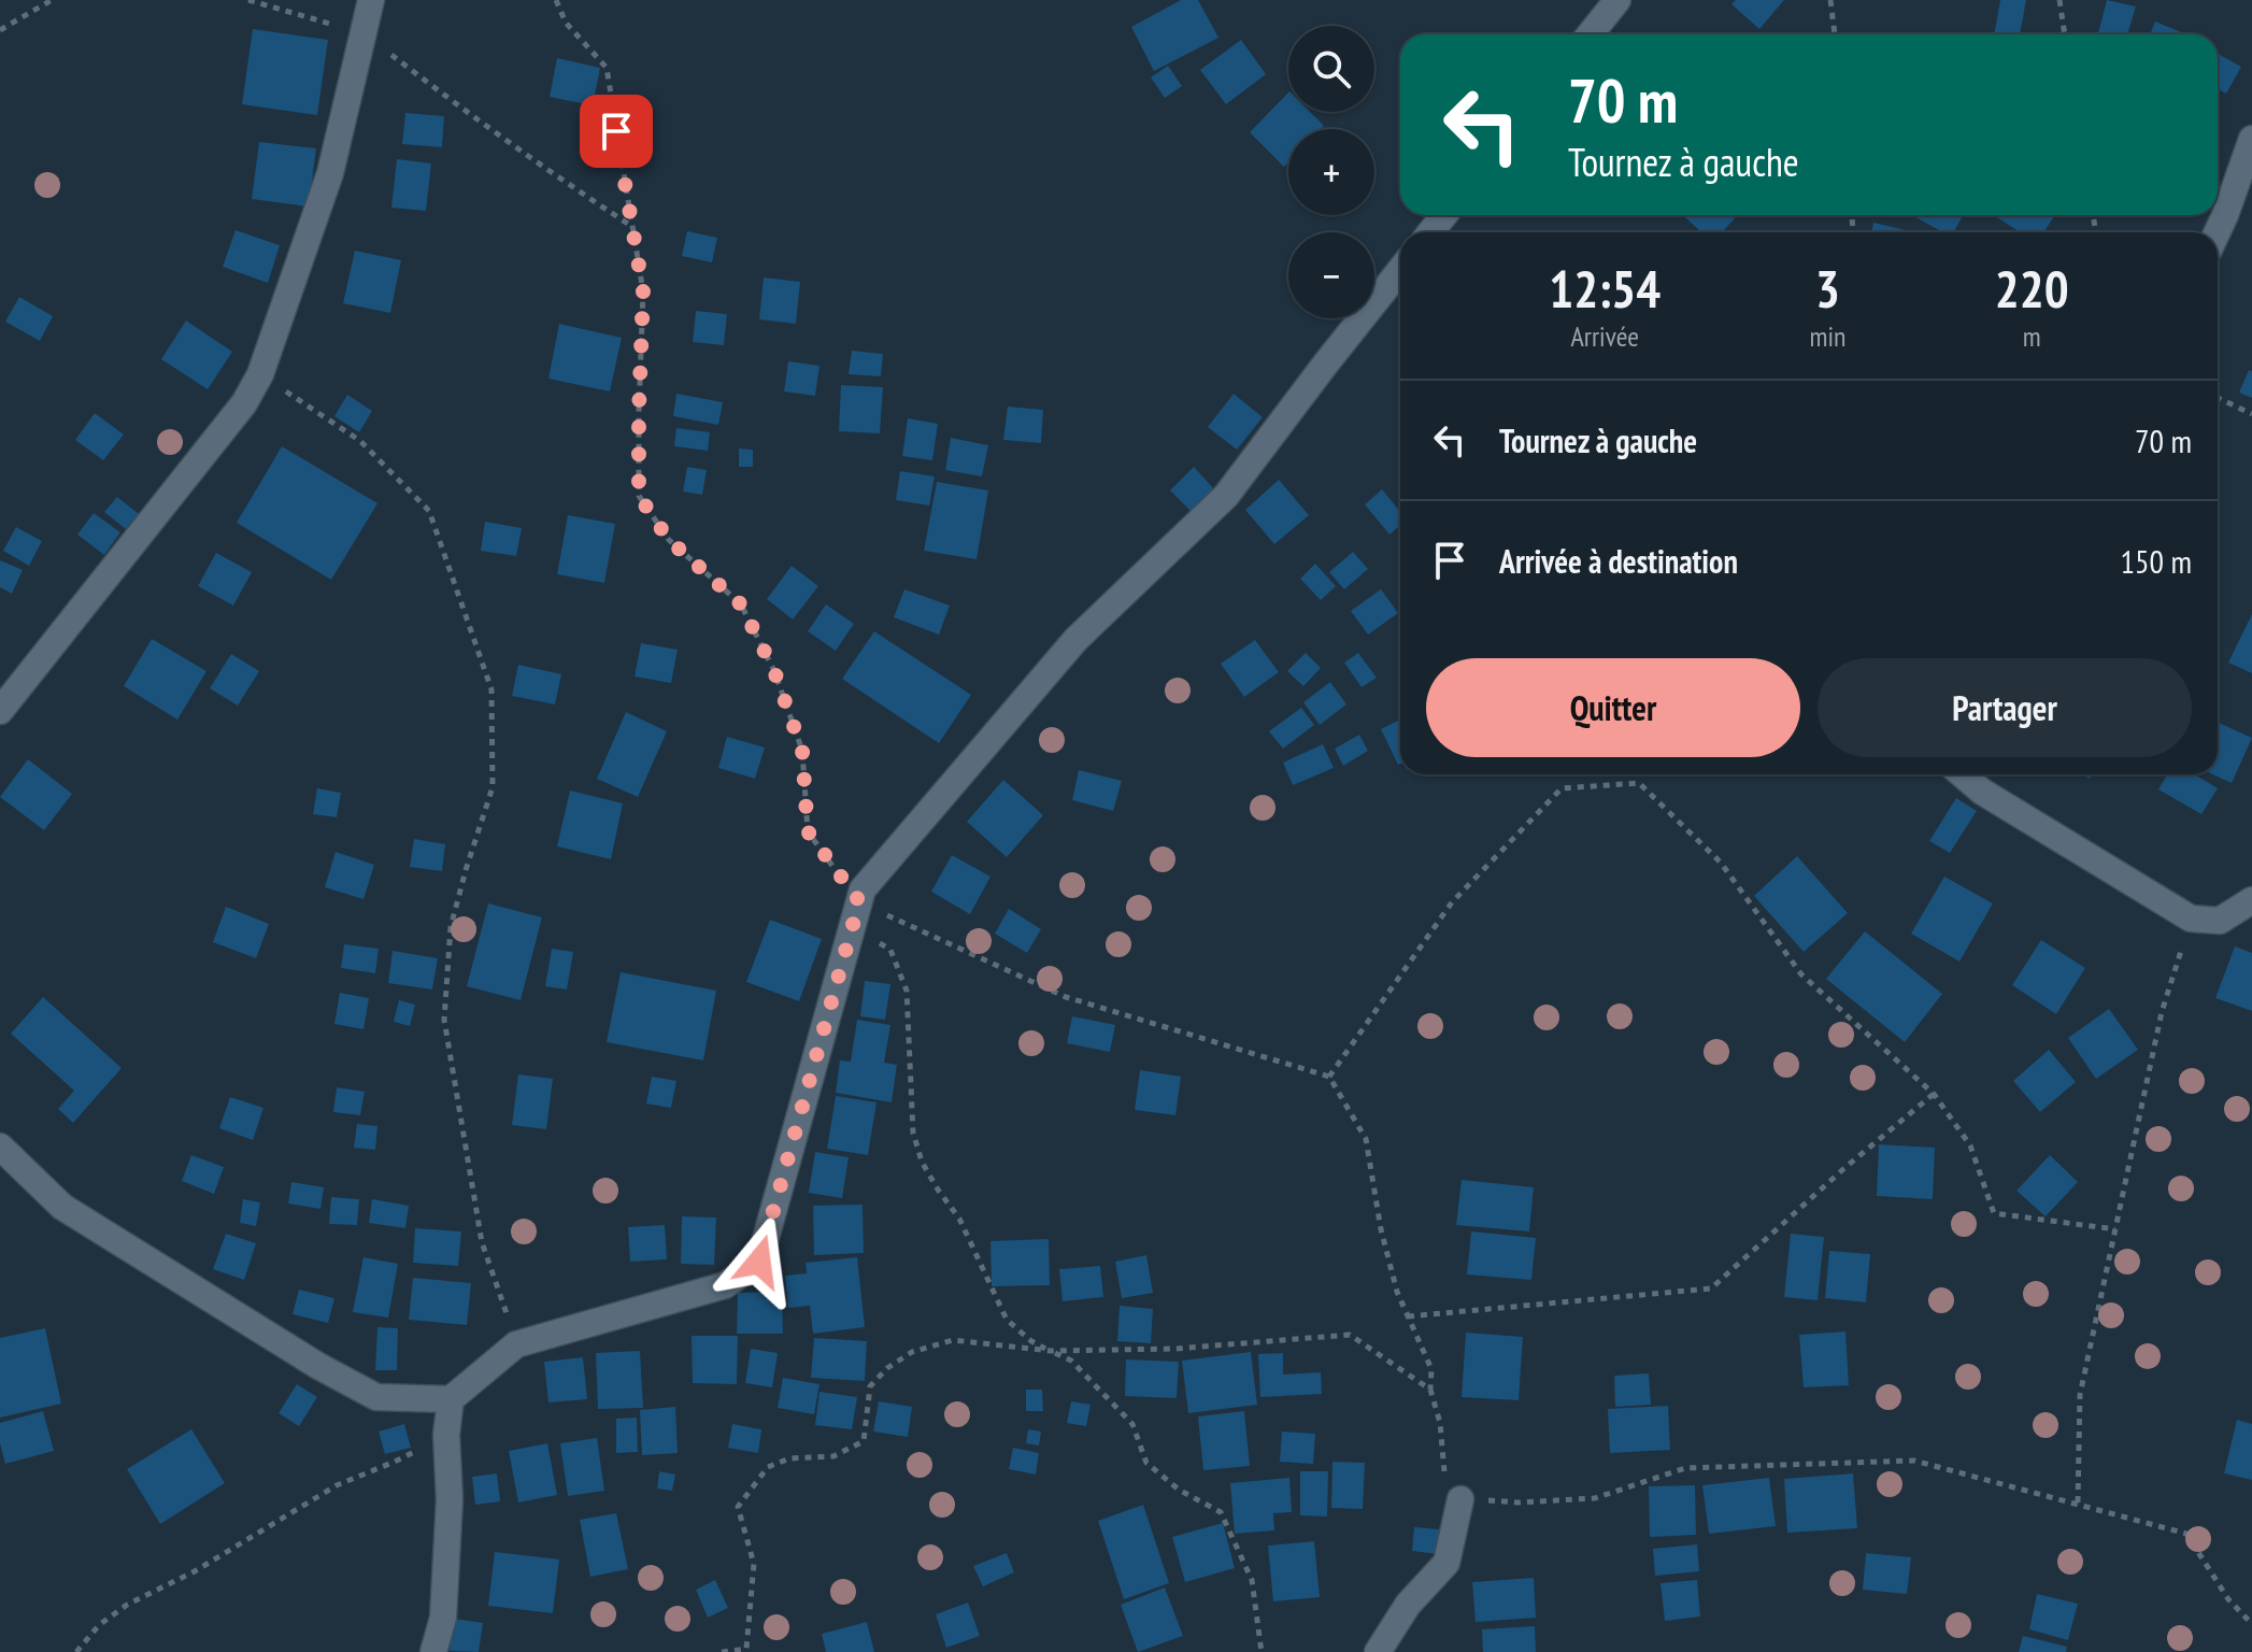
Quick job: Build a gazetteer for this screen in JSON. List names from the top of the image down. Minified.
{"page":{"map_buttons":["+","−"],"turn":["70 m","Tournez à gauche"],"eta":["12:54","Arrivée","3","min","220","m"],"list":[{"name":"Tournez à gauche","value":"70 m"},{"name":"Arrivée à destination","value":"150 m"}],"buttons":["Quitter","Partager"]}}
